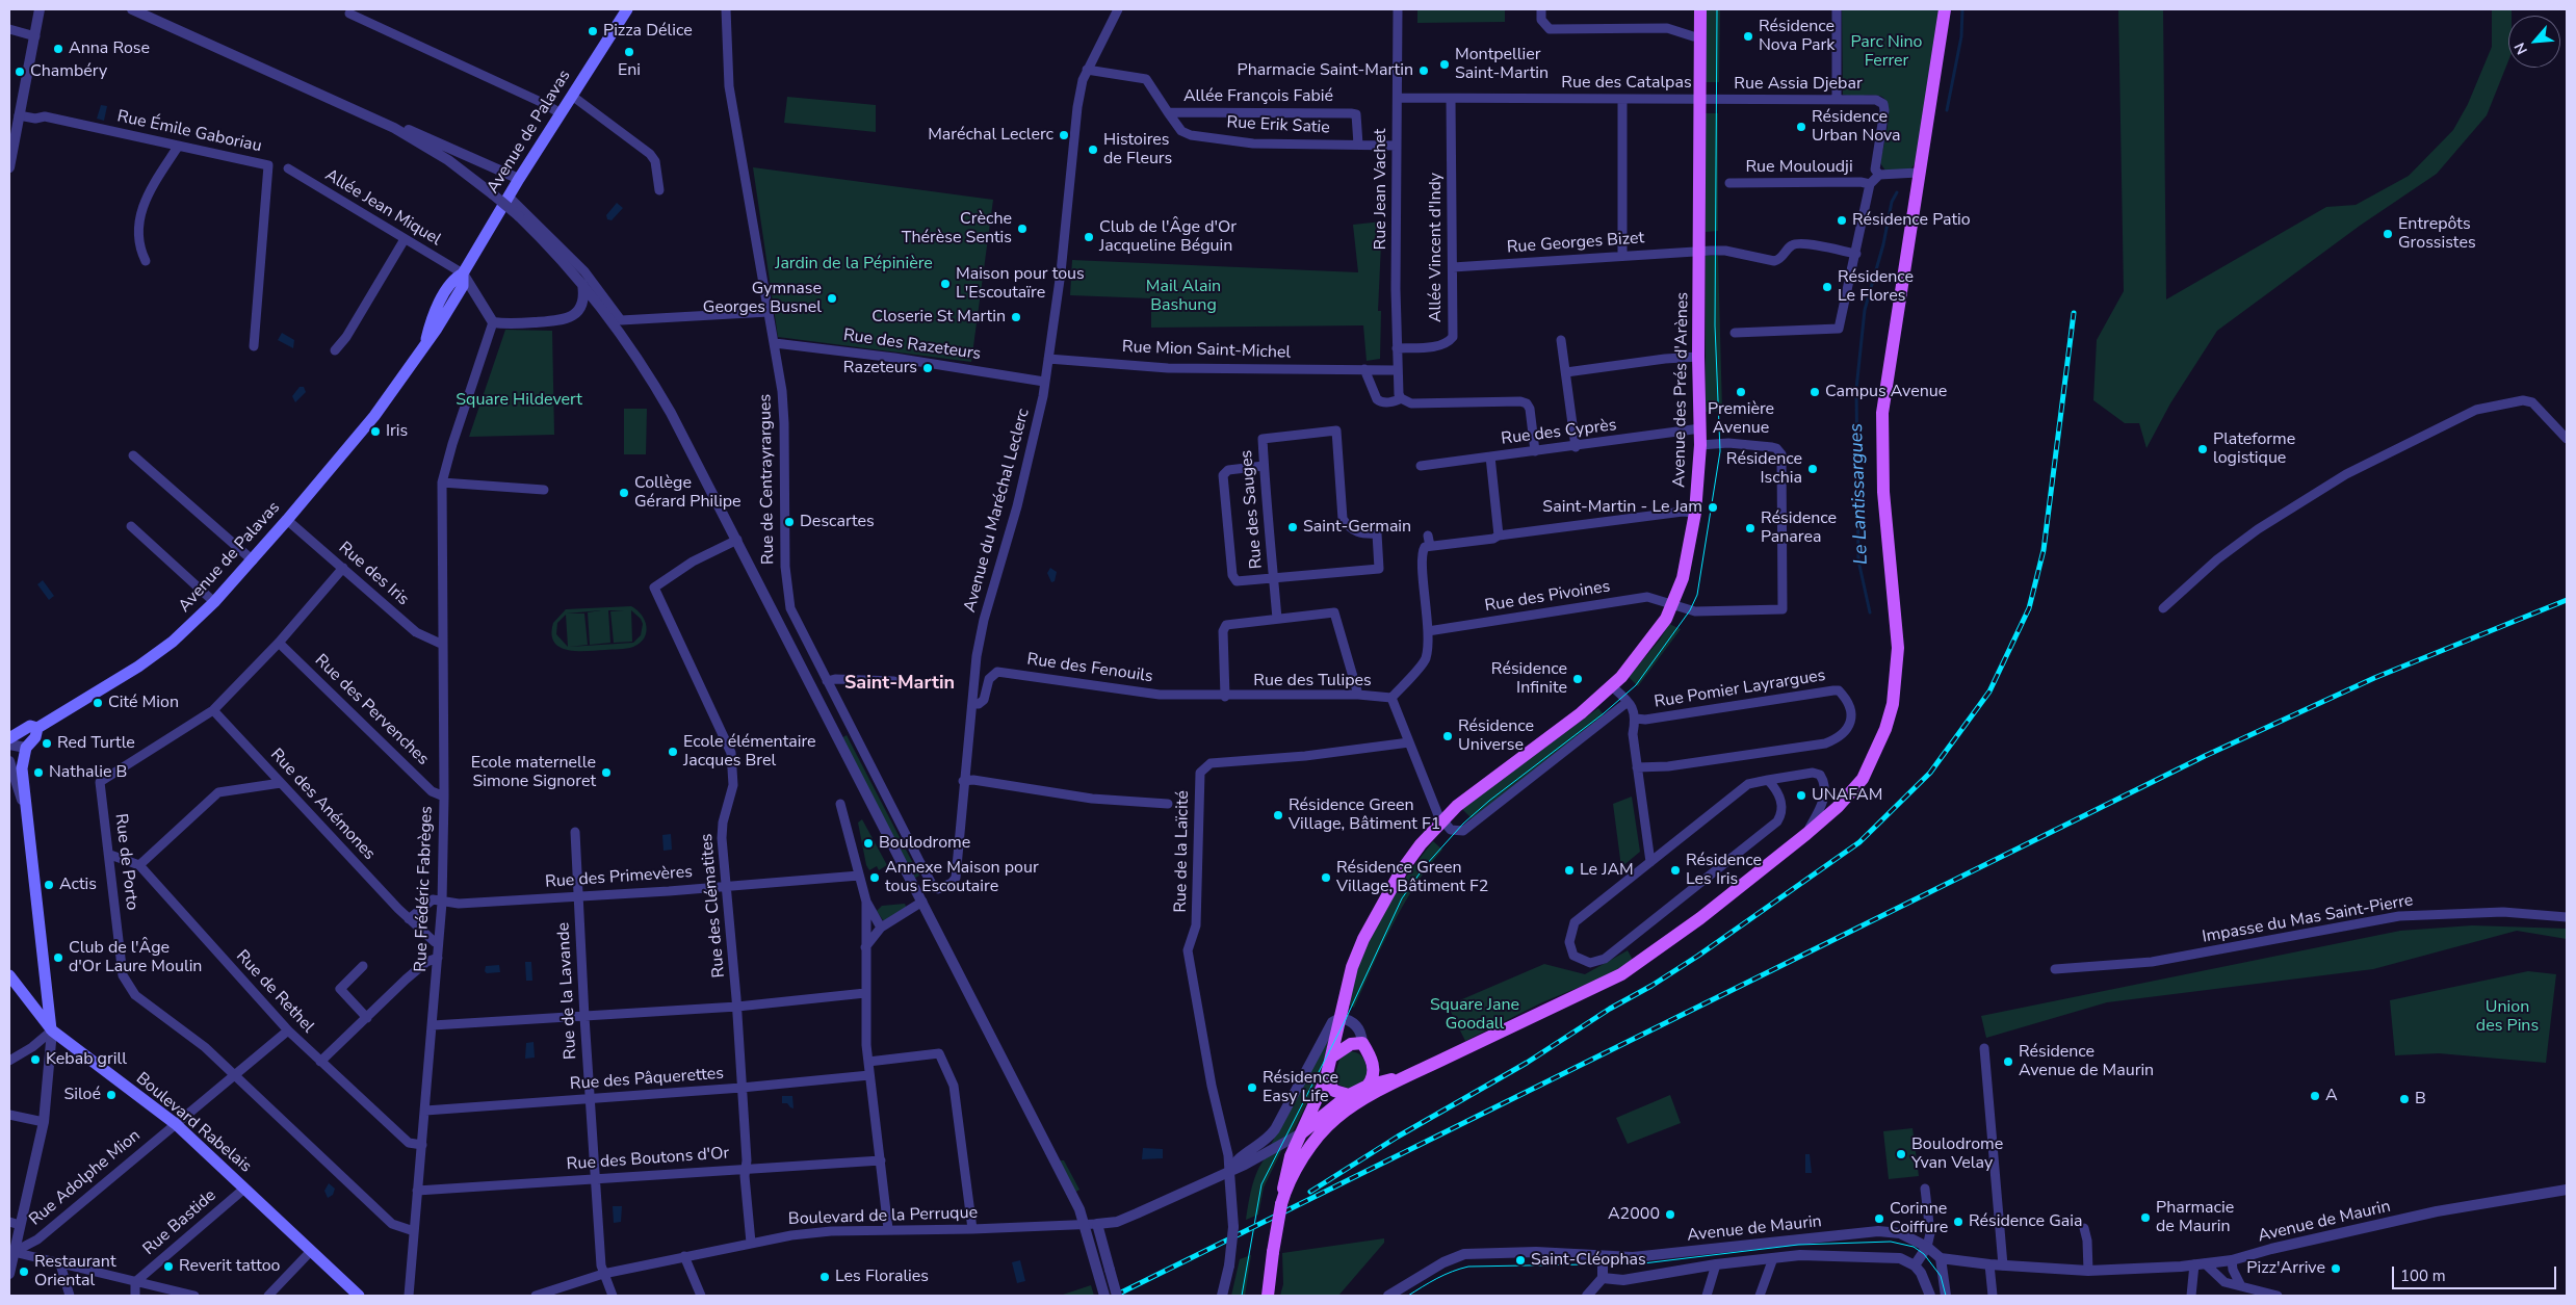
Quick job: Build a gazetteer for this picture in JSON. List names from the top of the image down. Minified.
{"streets":{"main road":["Avenue de Palavas","Avenue des Prés d'Arènes","Boulevard Rabelais"],"street":["Rue des Catalpas","Rue Assia Djebar","Allée François Fabié","Rue Erik Satie","Rue Émile Gaboriau","Rue Mouloudji","Rue Jean Vachet","Allée Jean Miquel","Rue Georges Bizet","Allée Vincent d'Indy","Rue des Razeteurs","Rue Mion Saint-Michel","Rue des Cyprès","Rue de Centrayrargues","Rue des Sauges","Avenue du Maréchal Leclerc","Rue des Iris","Rue des Pivoines","Rue des Fenouils","Rue des Tulipes","Rue Pomier Layrargues","Rue des Pervenches","Rue des Anémones","Rue de la Laïcité","Rue de Porto","Rue des Primevères","Rue Frédéric Fabrèges","Rue des Clématites","Impasse du Mas Saint-Pierre","Rue de la Lavande","Rue de Rethel","Rue des Pâquerettes","Rue des Boutons d'Or","Rue Adolphe Mion","Boulevard de la Perruque","Avenue de Maurin","Rue Bastide"]},"crossings":[["Rue des Catalpas","Rue Assia Djebar"],["Rue des Catalpas","Rue Jean Vachet"],["Rue des Catalpas","Allée Vincent d'Indy"],["Rue des Catalpas","Avenue des Prés d'Arènes"],["Rue Assia Djebar","Rue Mouloudji"],["Rue Assia Djebar","Avenue des Prés d'Arènes"],["Allée François Fabié","Rue Erik Satie"],["Allée François Fabié","Avenue du Maréchal Leclerc"],["Rue Erik Satie","Rue Jean Vachet"],["Avenue de Palavas","Allée Jean Miquel"],["Avenue de Palavas","Rue des Iris"],["Rue Mouloudji","Rue Georges Bizet"],["Rue Jean Vachet","Allée Vincent d'Indy"],["Rue Jean Vachet","Rue Mion Saint-Michel"],["Rue Georges Bizet","Allée Vincent d'Indy"],["Rue Georges Bizet","Avenue des Prés d'Arènes"],["Rue des Razeteurs","Rue de Centrayrargues"],["Rue des Razeteurs","Avenue du Maréchal Leclerc"],["Rue Mion Saint-Michel","Avenue du Maréchal Leclerc"],["Avenue des Prés d'Arènes","Rue des Cyprès"],["Avenue des Prés d'Arènes","Rue des Pivoines"],["Avenue des Prés d'Arènes","Rue des Tulipes"],["Avenue des Prés d'Arènes","Boulevard de la Perruque"],["Rue de Centrayrargues","Avenue du Maréchal Leclerc"],["Avenue du Maréchal Leclerc","Rue des Fenouils"],["Rue des Iris","Rue de Porto"],["Rue des Iris","Rue Frédéric Fabrèges"],["Rue des Fenouils","Rue des Tulipes"],["Rue des Tulipes","Rue de la Laïcité"],["Rue des Pervenches","Rue de Porto"],["Rue des Pervenches","Rue Frédéric Fabrèges"],["Rue des Anémones","Rue de Porto"],["Rue des Anémones","Rue Frédéric Fabrèges"],["Rue de la Laïcité","Boulevard de la Perruque"],["Rue de Porto","Rue Frédéric Fabrèges"],["Rue de Porto","Rue de Rethel"],["Rue de Porto","Rue Adolphe Mion"],["Rue des Primevères","Rue Frédéric Fabrèges"],["Rue des Primevères","Rue des Clématites"],["Rue des Primevères","Rue de la Lavande"],["Rue Frédéric Fabrèges","Rue de Rethel"],["Rue Frédéric Fabrèges","Rue des Pâquerettes"],["Rue Frédéric Fabrèges","Rue des Boutons d'Or"],["Rue des Clématites","Rue des Pâquerettes"],["Rue des Clématites","Rue des Boutons d'Or"],["Rue des Clématites","Boulevard de la Perruque"],["Rue de la Lavande","Rue des Pâquerettes"],["Rue de la Lavande","Rue des Boutons d'Or"],["Rue de la Lavande","Boulevard de la Perruque"],["Rue de Rethel","Rue Adolphe Mion"],["Boulevard Rabelais","Rue Adolphe Mion"],["Boulevard Rabelais","Rue Bastide"]],"districts":["Saint-Martin"],"water":["Le Lantissargues"],"parks":["Parc Nino Ferrer","Jardin de la Pépinière","Mail Alain Bashung","Square Hildevert","Square Jane Goodall","Union des Pins"],"places":["Pizza Délice","Résidence Nova Park","Anna Rose","Eni","Montpellier Saint-Martin","Pharmacie Saint-Martin","Chambéry","Résidence Urban Nova","Maréchal Leclerc","Histoires de Fleurs","Résidence Patio","Crèche Thérèse Sentis","Entrepôts Grossistes","Club de l'Âge d'Or Jacqueline Béguin","Maison pour tous L'Escoutaïre","Résidence Le Flores","Gymnase Georges Busnel","Closerie St Martin","Razeteurs","Première Avenue","Campus Avenue","Iris","Plateforme logistique","Résidence Ischia","Collège Gérard Philipe","Saint-Martin - Le Jam","Descartes","Saint-Germain","Résidence Panarea","Résidence Infinite","Cité Mion","Résidence Universe","Red Turtle","Ecole élémentaire Jacques Brel","Nathalie B","Ecole maternelle Simone Signoret","UNAFAM","Résidence Green Village, Bâtiment F1","Boulodrome","Le JAM","Résidence Les Iris","Annexe Maison pour tous Escoutaire","Résidence Green Village, Bâtiment F2","Actis","Club de l'Âge d'Or Laure Moulin","Kebab grill","Résidence Avenue de Maurin","Résidence Easy Life","Siloé","A","B","Boulodrome Yvan Velay","A2000","Pharmacie de Maurin","Corinne Coiffure","Résidence Gaia","Saint-Cléophas","Reverit tattoo","Pizz'Arrive","Restaurant Oriental","Les Floralies"],"scale_bar":"100 m","north":"bottom left"}
